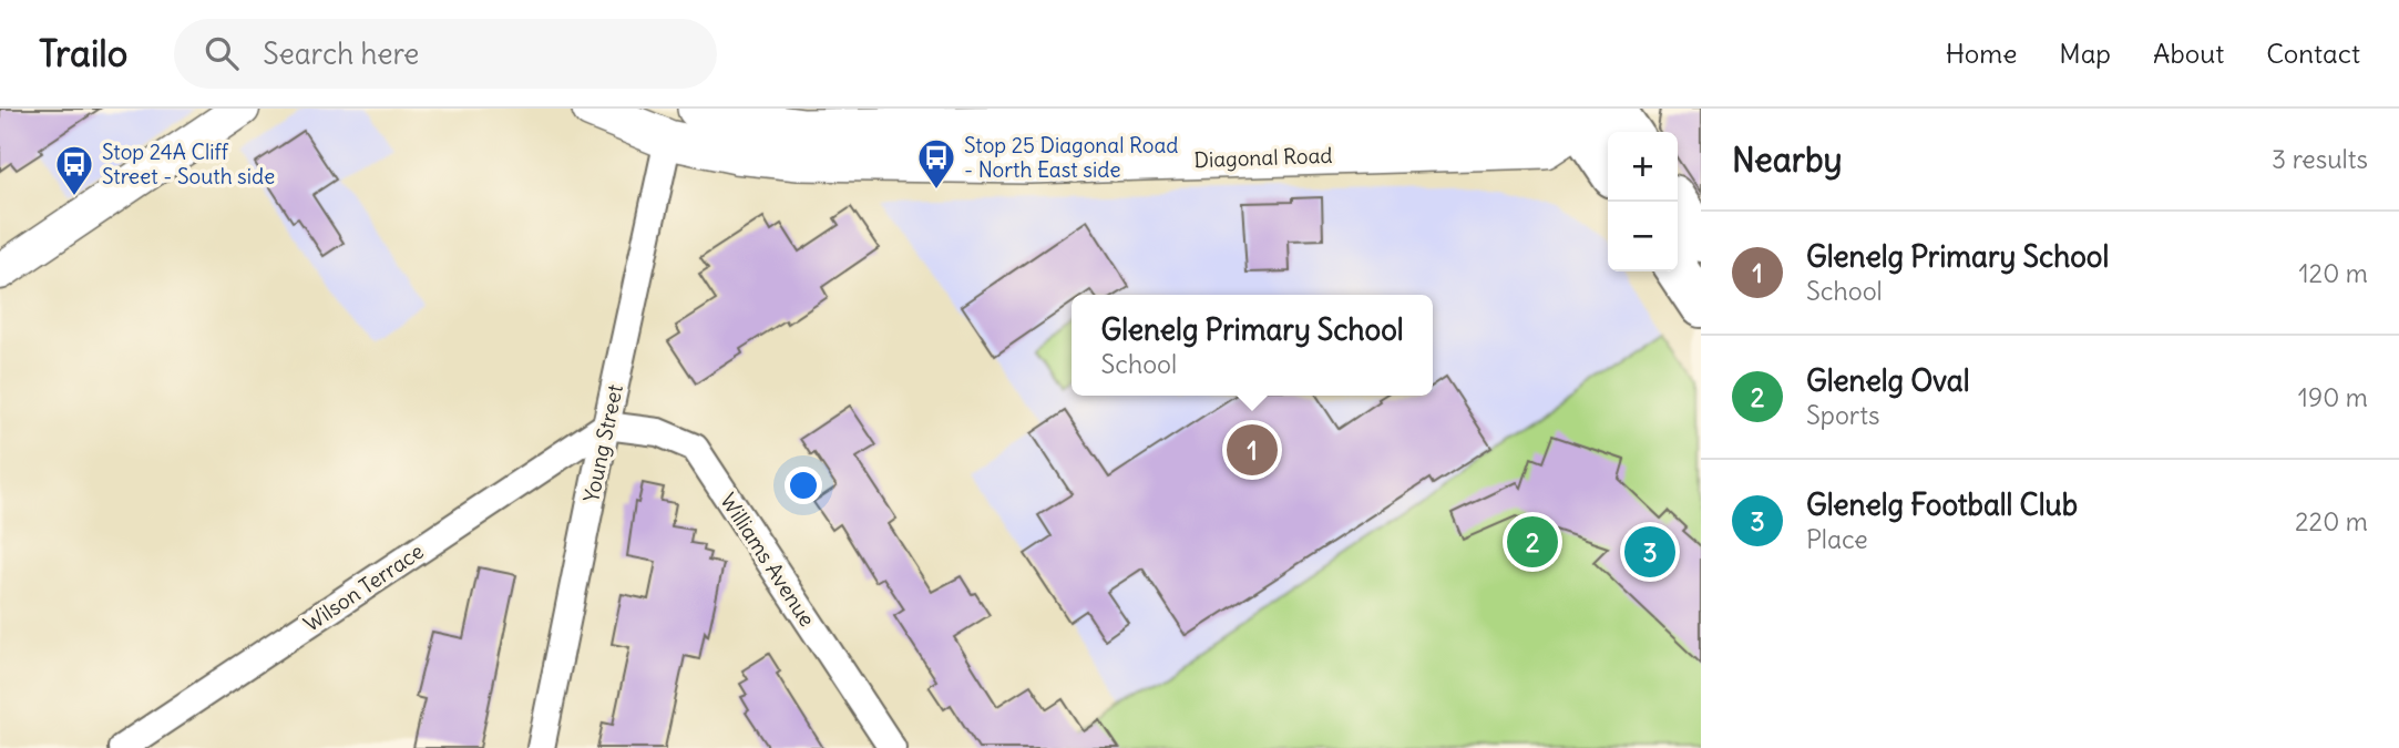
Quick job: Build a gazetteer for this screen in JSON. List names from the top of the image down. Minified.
{"streets":{"main road":["Diagonal Road"],"street":["Young Street","Williams Avenue","Wilson Terrace"]},"crossings":[["Diagonal Road","Young Street"],["Young Street","Williams Avenue"],["Young Street","Wilson Terrace"],["Williams Avenue","Wilson Terrace"]],"places":{"bus stop":["Stop 25 Diagonal Road - North East side","Stop 24A Cliff Street - South side"]},"page":{"header":"Trailo","search":"Search here","nav":["Home","Map","About","Contact"],"heading":["Nearby","3 results"],"map_buttons":["+","−"],"list":[{"mark":"1","name":"Glenelg Primary School","note":"School","value":"120 m"},{"mark":"2","name":"Glenelg Oval","note":"Sports","value":"190 m"},{"mark":"3","name":"Glenelg Football Club","note":"Place","value":"220 m"}],"popup":["Glenelg Primary School","School"],"pins":["1","2","3"]}}
